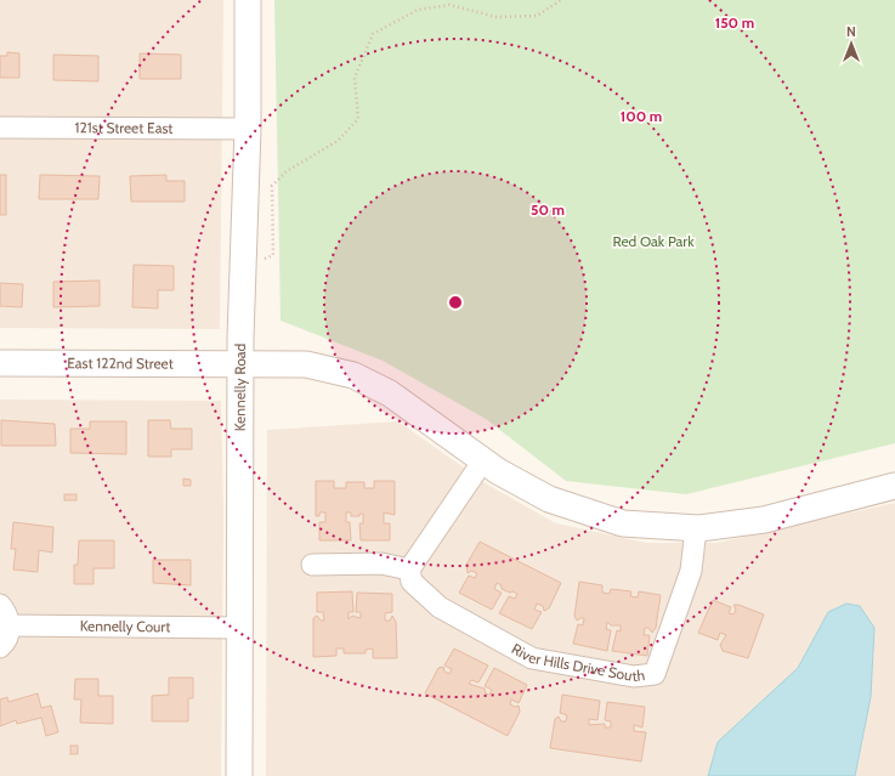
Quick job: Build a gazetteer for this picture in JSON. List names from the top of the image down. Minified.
{"streets":{"street":["121st Street East","East 122nd Street","Kennelly Road","Kennelly Court","River Hills Drive South"]},"crossings":[["121st Street East","Kennelly Road"],["East 122nd Street","Kennelly Road"],["Kennelly Road","Kennelly Court"]],"parks":["Red Oak Park"],"north":"top","rings":["150 m","100 m","50 m"]}
